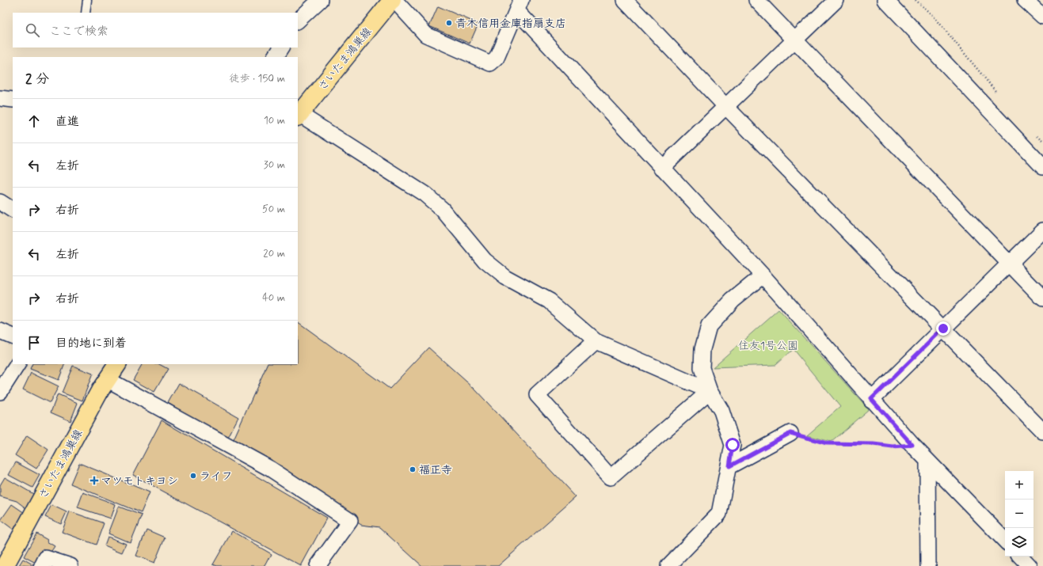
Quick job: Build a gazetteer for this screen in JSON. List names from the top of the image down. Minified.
{"streets":{"main road":["さいたま鴻巣線"]},"parks":["住友1号公園"],"places":{"other":["青木信用金庫指扇支店","福正寺","ライフ"],"health":["マツモトキヨシ"]},"page":{"search":"ここで検索","heading":["2 分","徒歩 · 150 m"],"list":[["直進","10 m"],["左折","30 m"],["右折","50 m"],["左折","20 m"],["右折","40 m"],"目的地に到着"],"map_buttons":["+","−"]}}
